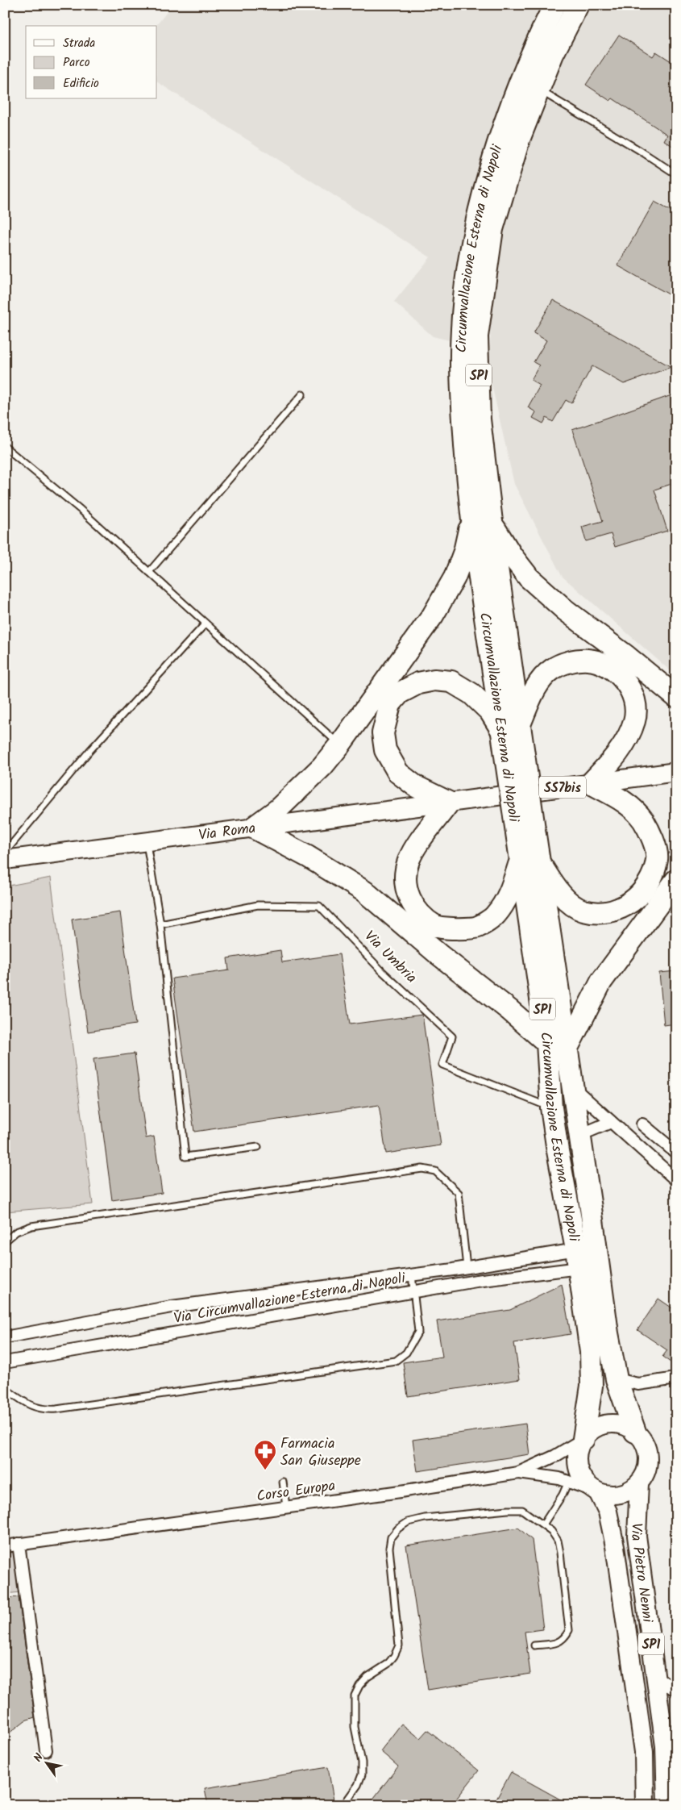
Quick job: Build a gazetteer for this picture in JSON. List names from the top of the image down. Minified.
{"streets":{"highway":["Circumvallazione Esterna di Napoli","SP1"],"main road":["SS7bis","Via Roma","Via Pietro Nenni"],"street":["Via Circumvallazione Esterna di Napoli","Corso Europa"],"lane":["Via Umbria"]},"crossings":[["Circumvallazione Esterna di Napoli","Via Umbria"],["Circumvallazione Esterna di Napoli","Via Circumvallazione Esterna di Napoli"],["Circumvallazione Esterna di Napoli","Corso Europa"],["Circumvallazione Esterna di Napoli","Via Pietro Nenni"],["SS7bis","Via Roma"],["Corso Europa","Via Pietro Nenni"]],"places":{"pharmacy":["Farmacia San Giuseppe"]},"legend":["Strada","Parco","Edificio"],"north":"top left"}
